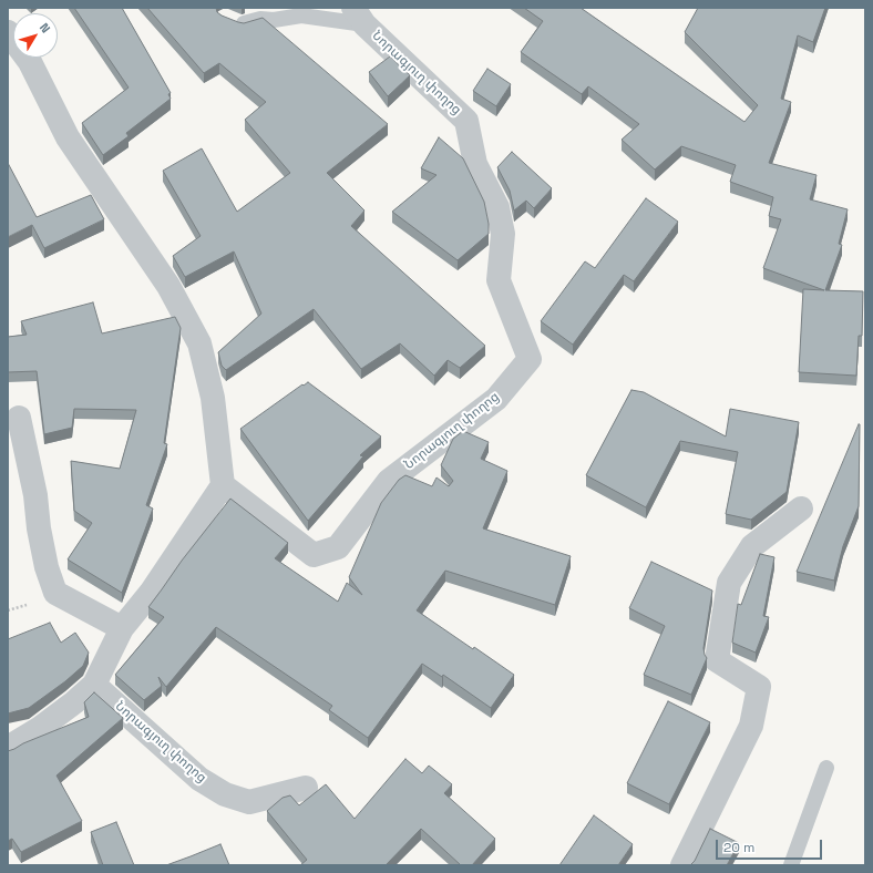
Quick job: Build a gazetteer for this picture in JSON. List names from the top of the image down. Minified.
{"streets":{"street":["Նորագյուղ փողոց"]},"scale_bar":"20 m","north":"top right"}
